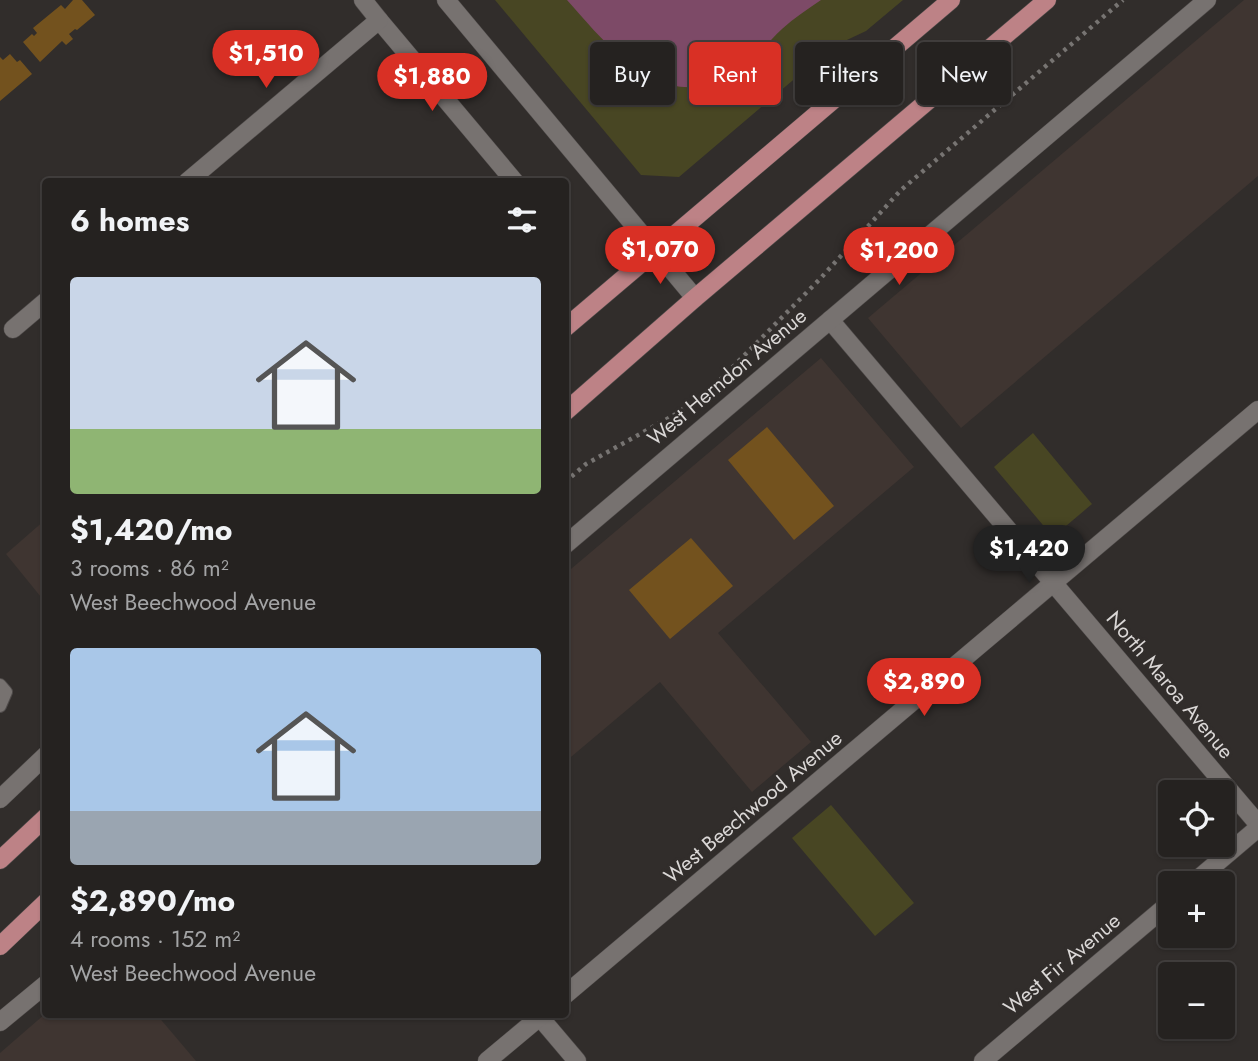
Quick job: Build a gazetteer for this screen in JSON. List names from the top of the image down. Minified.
{"streets":{"street":["West Herndon Avenue","North Maroa Avenue","West Beechwood Avenue","West Fir Avenue"]},"crossings":[["West Herndon Avenue","North Maroa Avenue"],["North Maroa Avenue","West Beechwood Avenue"]],"page":{"price":["$1,510","$1,880","$1,070","$1,200","$1,420","$2,890"],"chip":["Buy","Rent","Filters","New"],"heading":"6 homes","list":[{"name":"$1,420/mo","note":"3 rooms · 86 m² · West Beechwood Avenue"},{"name":"$2,890/mo","note":"4 rooms · 152 m² · West Beechwood Avenue"}],"map_buttons":["+","−"]}}
